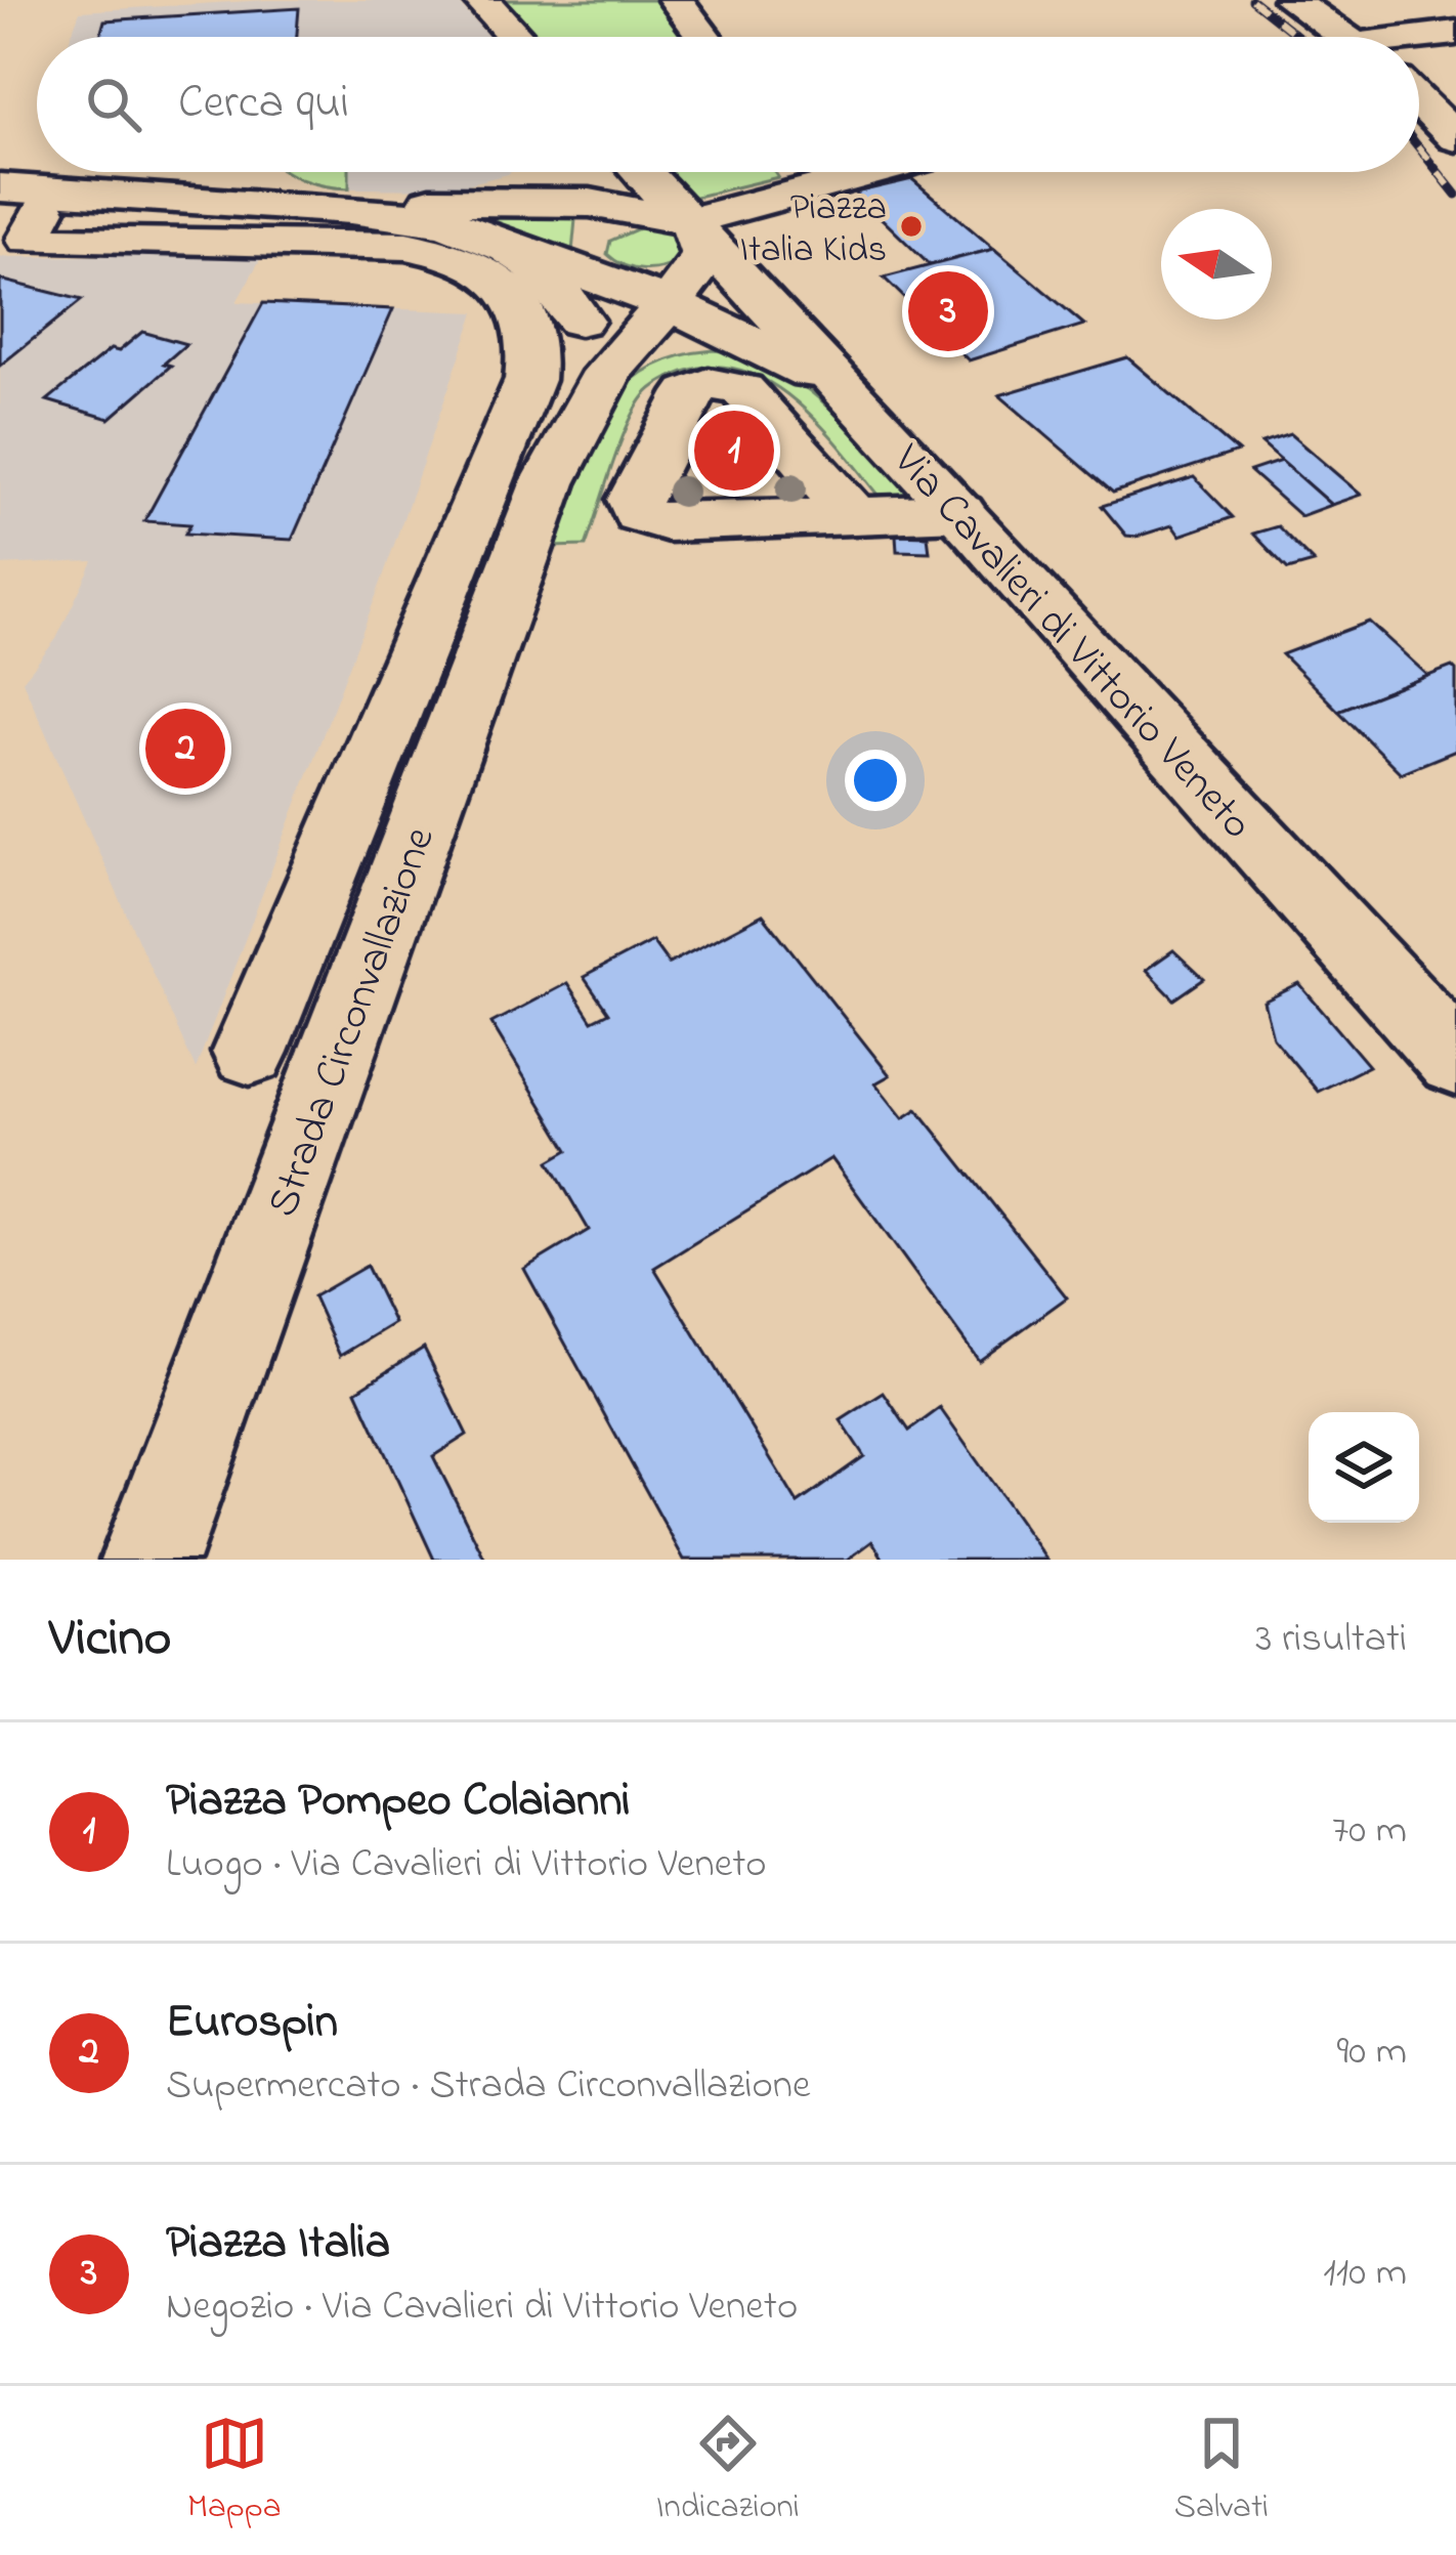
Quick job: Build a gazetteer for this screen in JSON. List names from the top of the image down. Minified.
{"streets":{"main road":["Via Cavalieri di Vittorio Veneto","Strada Circonvallazione"]},"places":["Piazza Italia Kids"],"north":"left","page":{"search":"Cerca qui","pins":["3","1","2"],"heading":["Vicino","3 risultati"],"list":[{"mark":"1","name":"Piazza Pompeo Colaianni","note":"Luogo · Via Cavalieri di Vittorio Veneto","value":"70 m"},{"mark":"2","name":"Eurospin","note":"Supermercato · Strada Circonvallazione","value":"90 m"},{"mark":"3","name":"Piazza Italia","note":"Negozio · Via Cavalieri di Vittorio Veneto","value":"110 m"}],"nav":["Mappa","Indicazioni","Salvati"]}}
